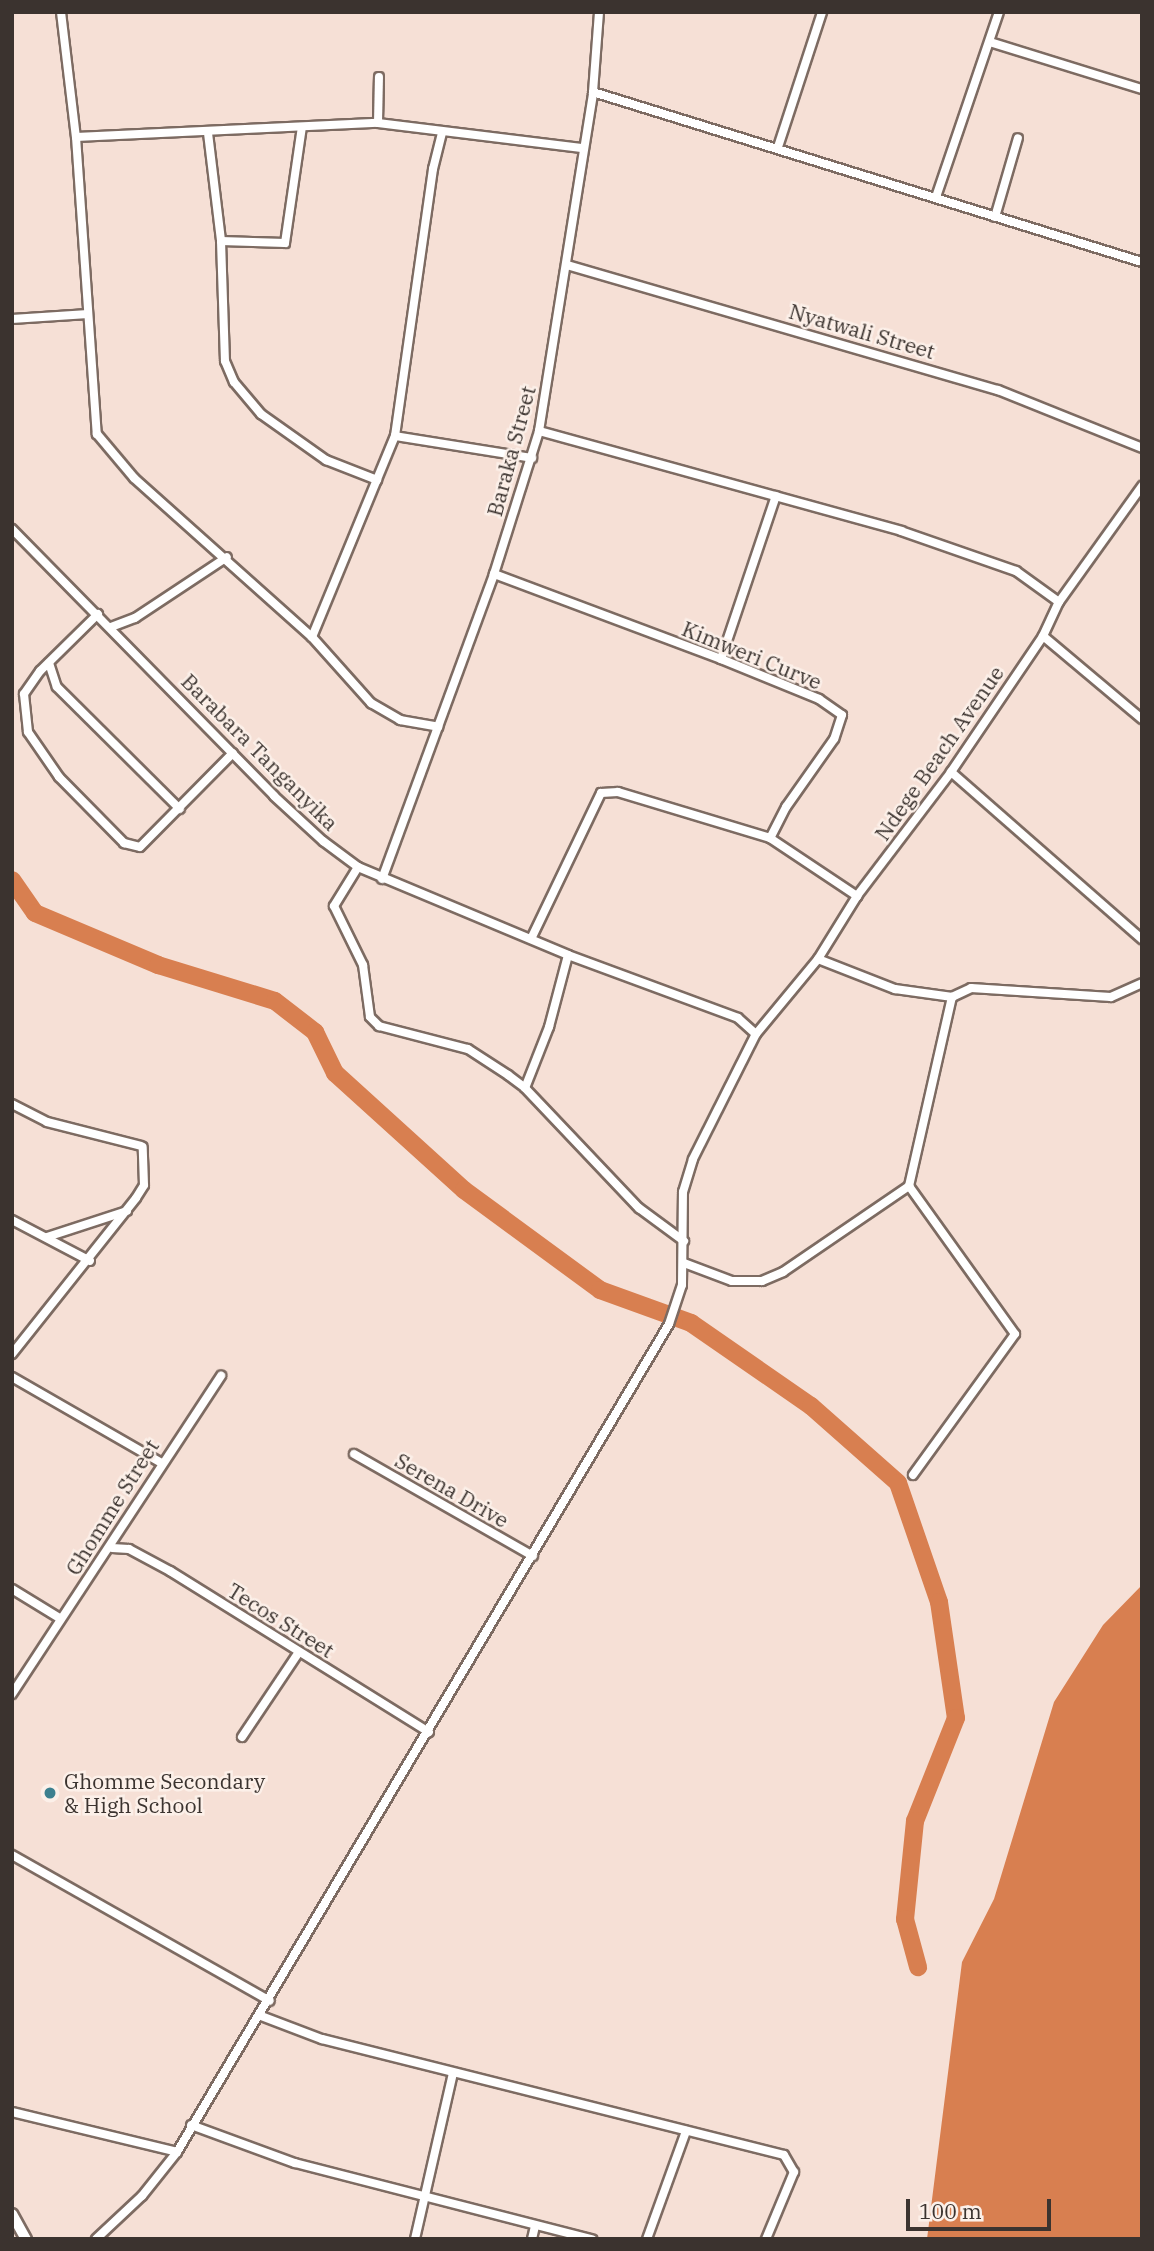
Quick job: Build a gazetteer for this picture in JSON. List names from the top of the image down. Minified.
{"streets":{"street":["Nyatwali Street","Baraka Street","Kimweri Curve","Barabara Tanganyika","Ndege Beach Avenue","Serena Drive","Ghomme Street","Tecos Street"]},"crossings":[["Nyatwali Street","Baraka Street"],["Baraka Street","Kimweri Curve"],["Baraka Street","Barabara Tanganyika"],["Barabara Tanganyika","Ndege Beach Avenue"],["Ndege Beach Avenue","Serena Drive"],["Ndege Beach Avenue","Tecos Street"],["Ghomme Street","Tecos Street"]],"places":["Ghomme Secondary & High School"],"scale_bar":"100 m"}
